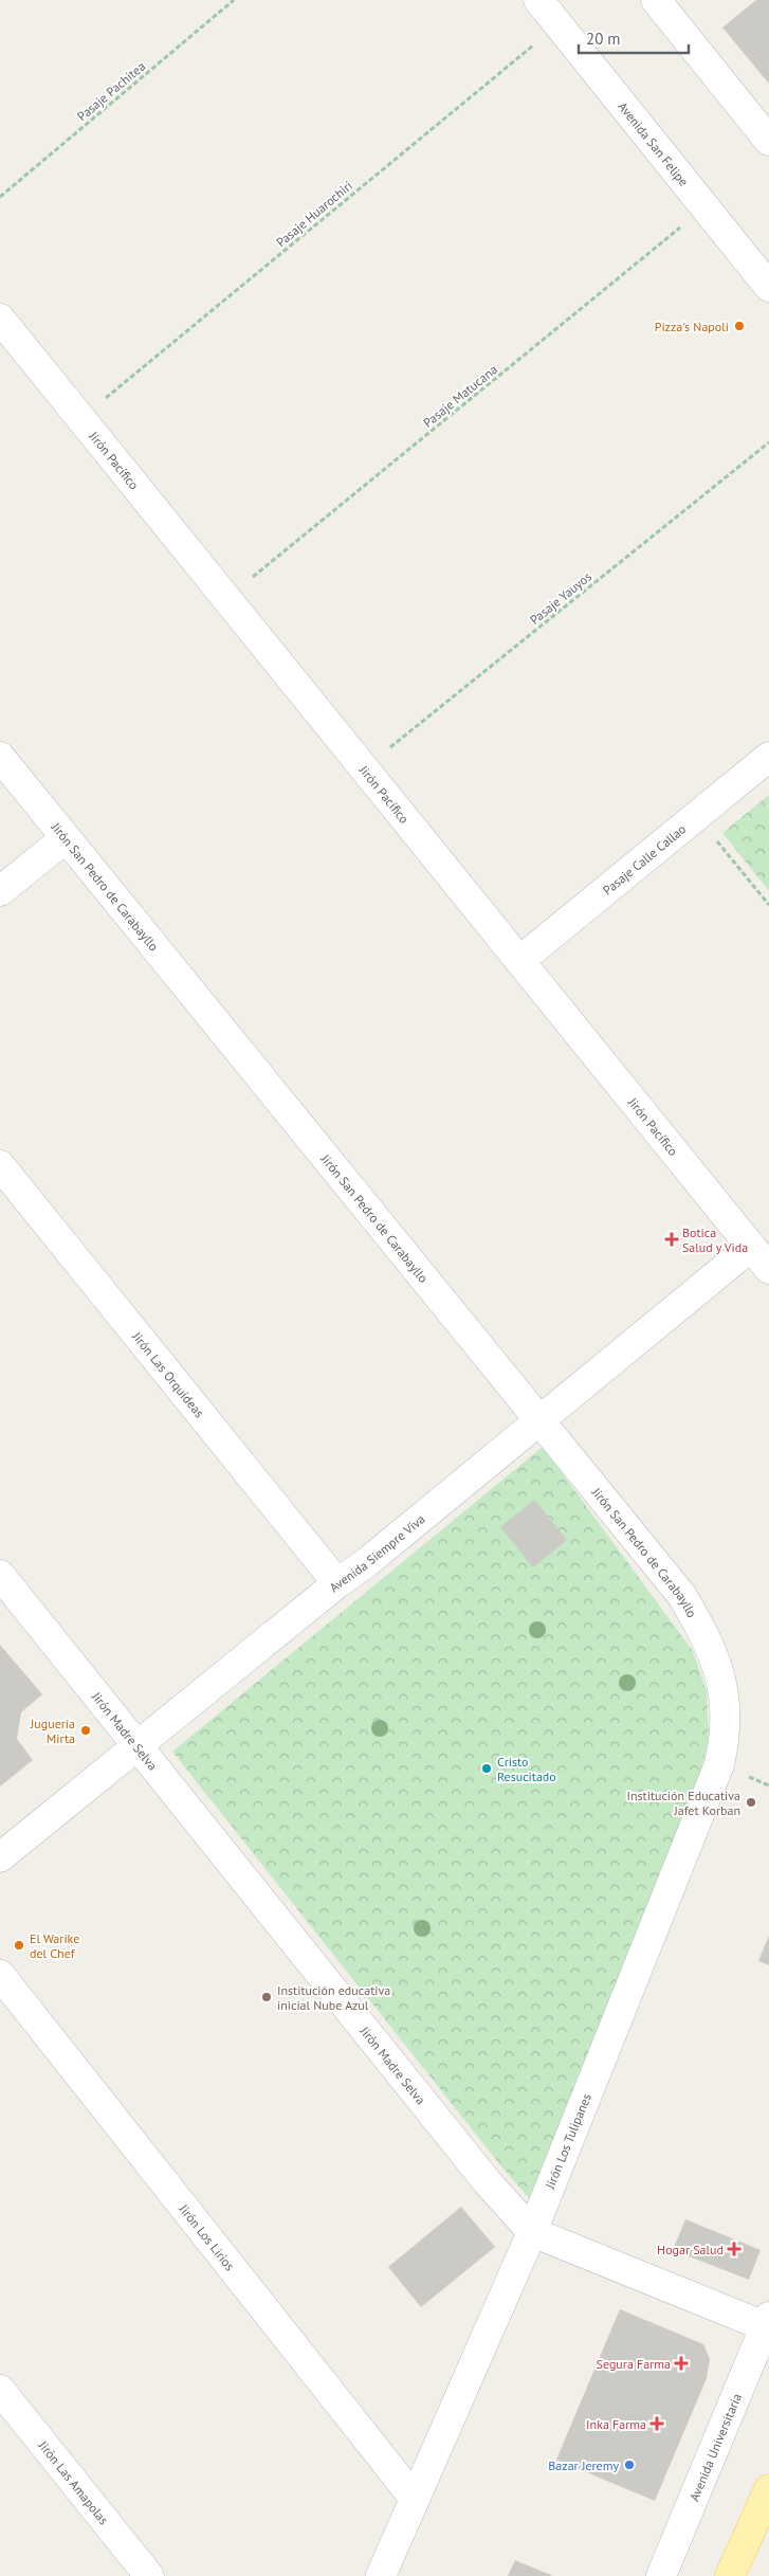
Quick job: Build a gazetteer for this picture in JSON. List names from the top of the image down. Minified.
{"streets":{"street":["Avenida San Felipe","Jirón Pacífico","Pasaje Calle Callao","Jirón San Pedro de Carabayllo","Jirón Las Orquídeas","Avenida Siempre Viva","Jirón Madre Selva","Jirón Los Tulipanes","Jirón Los Lirios","Avenida Universitaria","Jirón Las Amapolas"],"path":["Pasaje Pachitea","Pasaje Huarochiri","Pasaje Matucana","Pasaje Yauyos"]},"crossings":[["Avenida San Felipe","Pasaje Huarochiri"],["Avenida San Felipe","Pasaje Matucana"],["Pasaje Huarochiri","Jirón Pacífico"],["Pasaje Matucana","Jirón Pacífico"],["Jirón Pacífico","Pasaje Yauyos"],["Jirón Pacífico","Pasaje Calle Callao"],["Jirón Pacífico","Avenida Siempre Viva"],["Jirón San Pedro de Carabayllo","Avenida Siempre Viva"],["Jirón San Pedro de Carabayllo","Jirón Los Tulipanes"],["Jirón Las Orquídeas","Avenida Siempre Viva"],["Avenida Siempre Viva","Jirón Madre Selva"],["Jirón Madre Selva","Jirón Los Tulipanes"],["Jirón Madre Selva","Avenida Universitaria"],["Jirón Los Tulipanes","Jirón Los Lirios"]],"places":{"other":["Pizza's Napoli","Juguería Mirta","Cristo Resucitado","Institución Educativa Jafet Korban","El Warike del Chef","Institución educativa inicial Nube Azul","Bazar Jeremy"],"health":["Botica Salud y Vida","Hogar Salud","Segura Farma","Inka Farma"]},"scale_bar":"20 m"}
